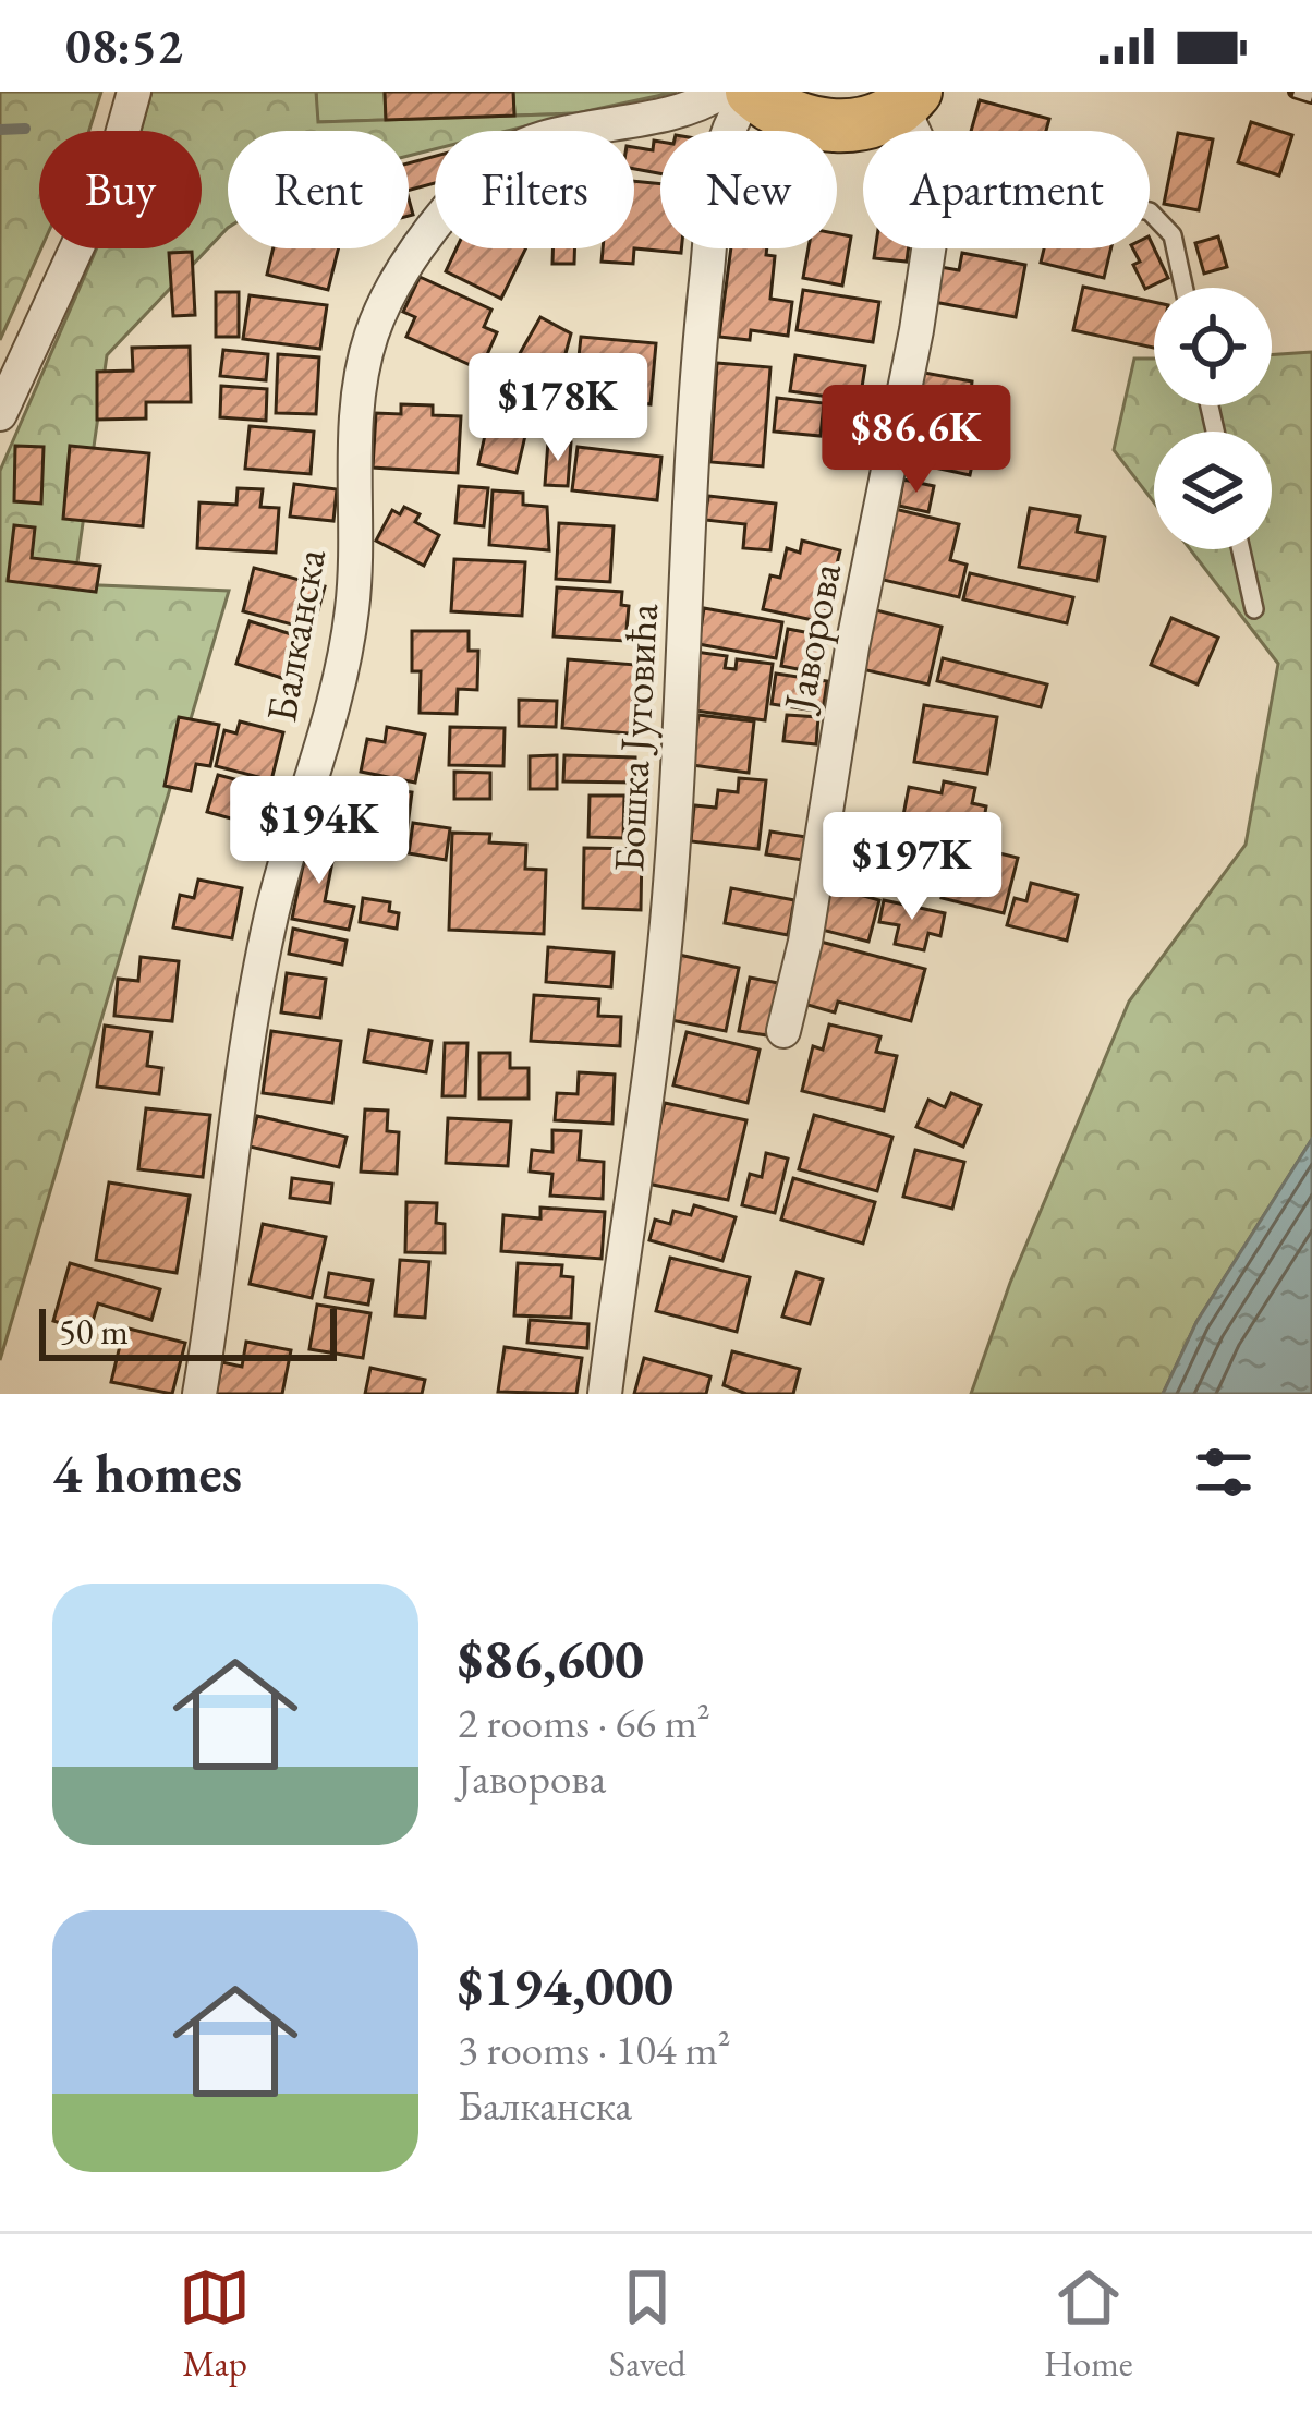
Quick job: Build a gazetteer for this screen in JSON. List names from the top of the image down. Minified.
{"streets":{"street":["Балканска","Јаворова","Бошка Југовића"]},"scale_bar":"50 m","page":{"status":"08:52","chip":["Buy","Rent","Filters","New","Apartment"],"price":["$178K","$86.6K","$194K","$197K"],"scale":"50 m","heading":"4 homes","list":[{"name":"$86,600","note":"2 rooms · 66 m² · Јаворова"},{"name":"$194,000","note":"3 rooms · 104 m² · Балканска"}],"tabs":["Map","Saved","Home"]}}
